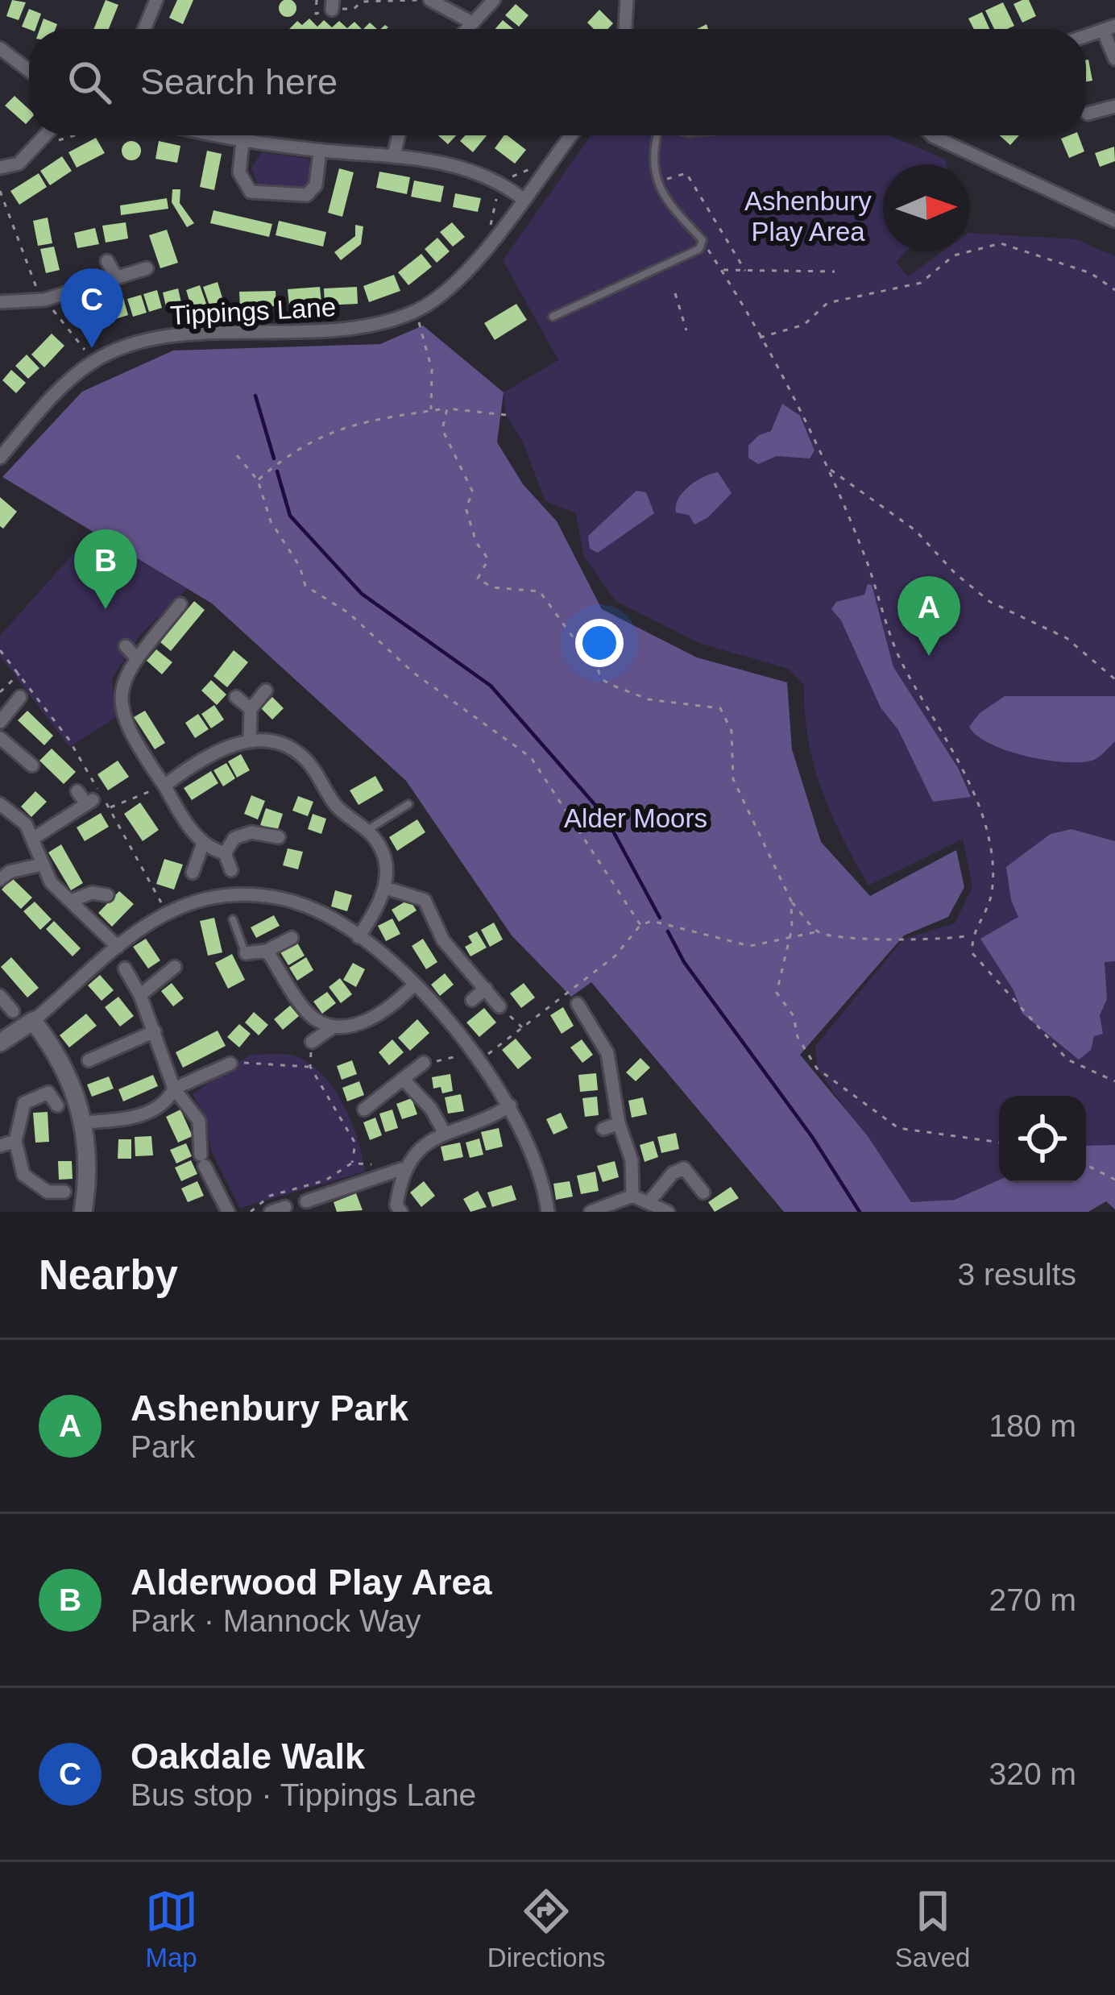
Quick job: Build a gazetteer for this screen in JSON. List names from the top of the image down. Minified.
{"streets":{"street":["Tippings Lane"]},"parks":["Ashenbury Play Area","Alder Moors"],"north":"right","page":{"search":"Search here","pins":["C","B","A"],"heading":["Nearby","3 results"],"list":[{"mark":"A","name":"Ashenbury Park","note":"Park","value":"180 m"},{"mark":"B","name":"Alderwood Play Area","note":"Park · Mannock Way","value":"270 m"},{"mark":"C","name":"Oakdale Walk","note":"Bus stop · Tippings Lane","value":"320 m"}],"nav":["Map","Directions","Saved"]}}
